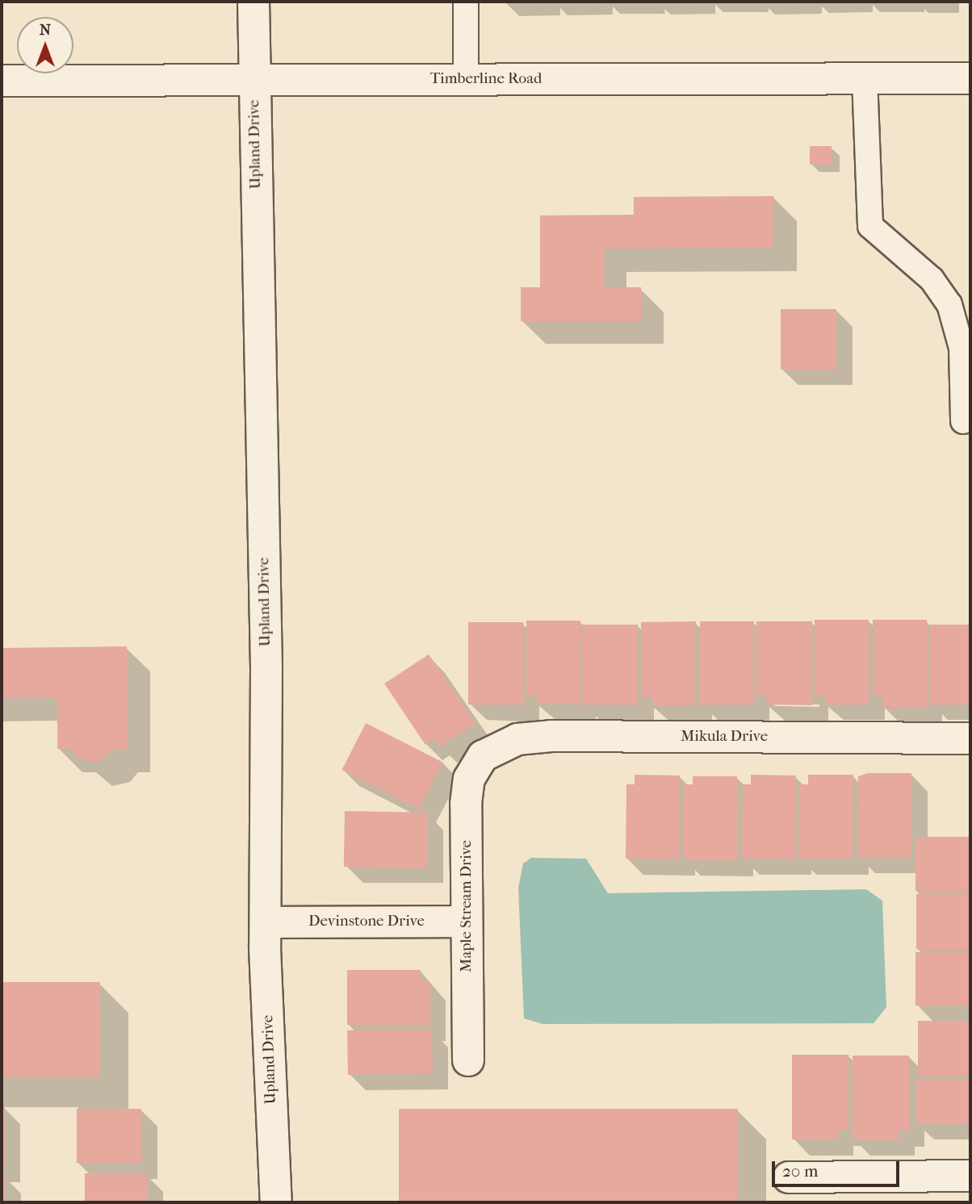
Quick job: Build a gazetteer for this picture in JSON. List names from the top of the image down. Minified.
{"streets":{"street":["Timberline Road","Upland Drive","Mikula Drive","Maple Stream Drive","Devinstone Drive"]},"crossings":[["Timberline Road","Upland Drive"],["Upland Drive","Devinstone Drive"],["Mikula Drive","Maple Stream Drive"],["Maple Stream Drive","Devinstone Drive"]],"scale_bar":"20 m","north":"top"}
